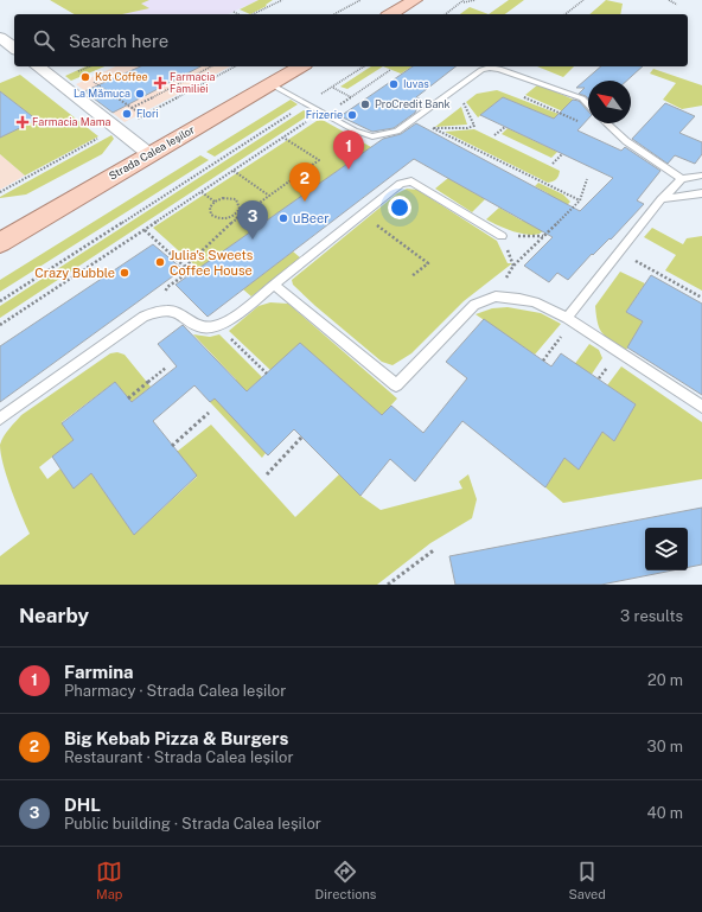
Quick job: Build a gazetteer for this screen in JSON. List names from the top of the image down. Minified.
{"streets":{"main road":["Strada Calea Ieșilor"]},"places":{"other":["Kot Coffee","Iuvas","La Mămuca","ProCredit Bank","Flori","Frizerie","uBeer","Julia's Sweets Coffee House","Crazy Bubble"],"health":["Farmacia Familiei","Farmacia Mama"]},"north":"top left","page":{"search":"Search here","pins":["1","2","3"],"heading":["Nearby","3 results"],"list":[{"mark":"1","name":"Farmina","note":"Pharmacy · Strada Calea Ieșilor","value":"20 m"},{"mark":"2","name":"Big Kebab Pizza & Burgers","note":"Restaurant · Strada Calea Ieșilor","value":"30 m"},{"mark":"3","name":"DHL","note":"Public building · Strada Calea Ieșilor","value":"40 m"}],"nav":["Map","Directions","Saved"]}}
